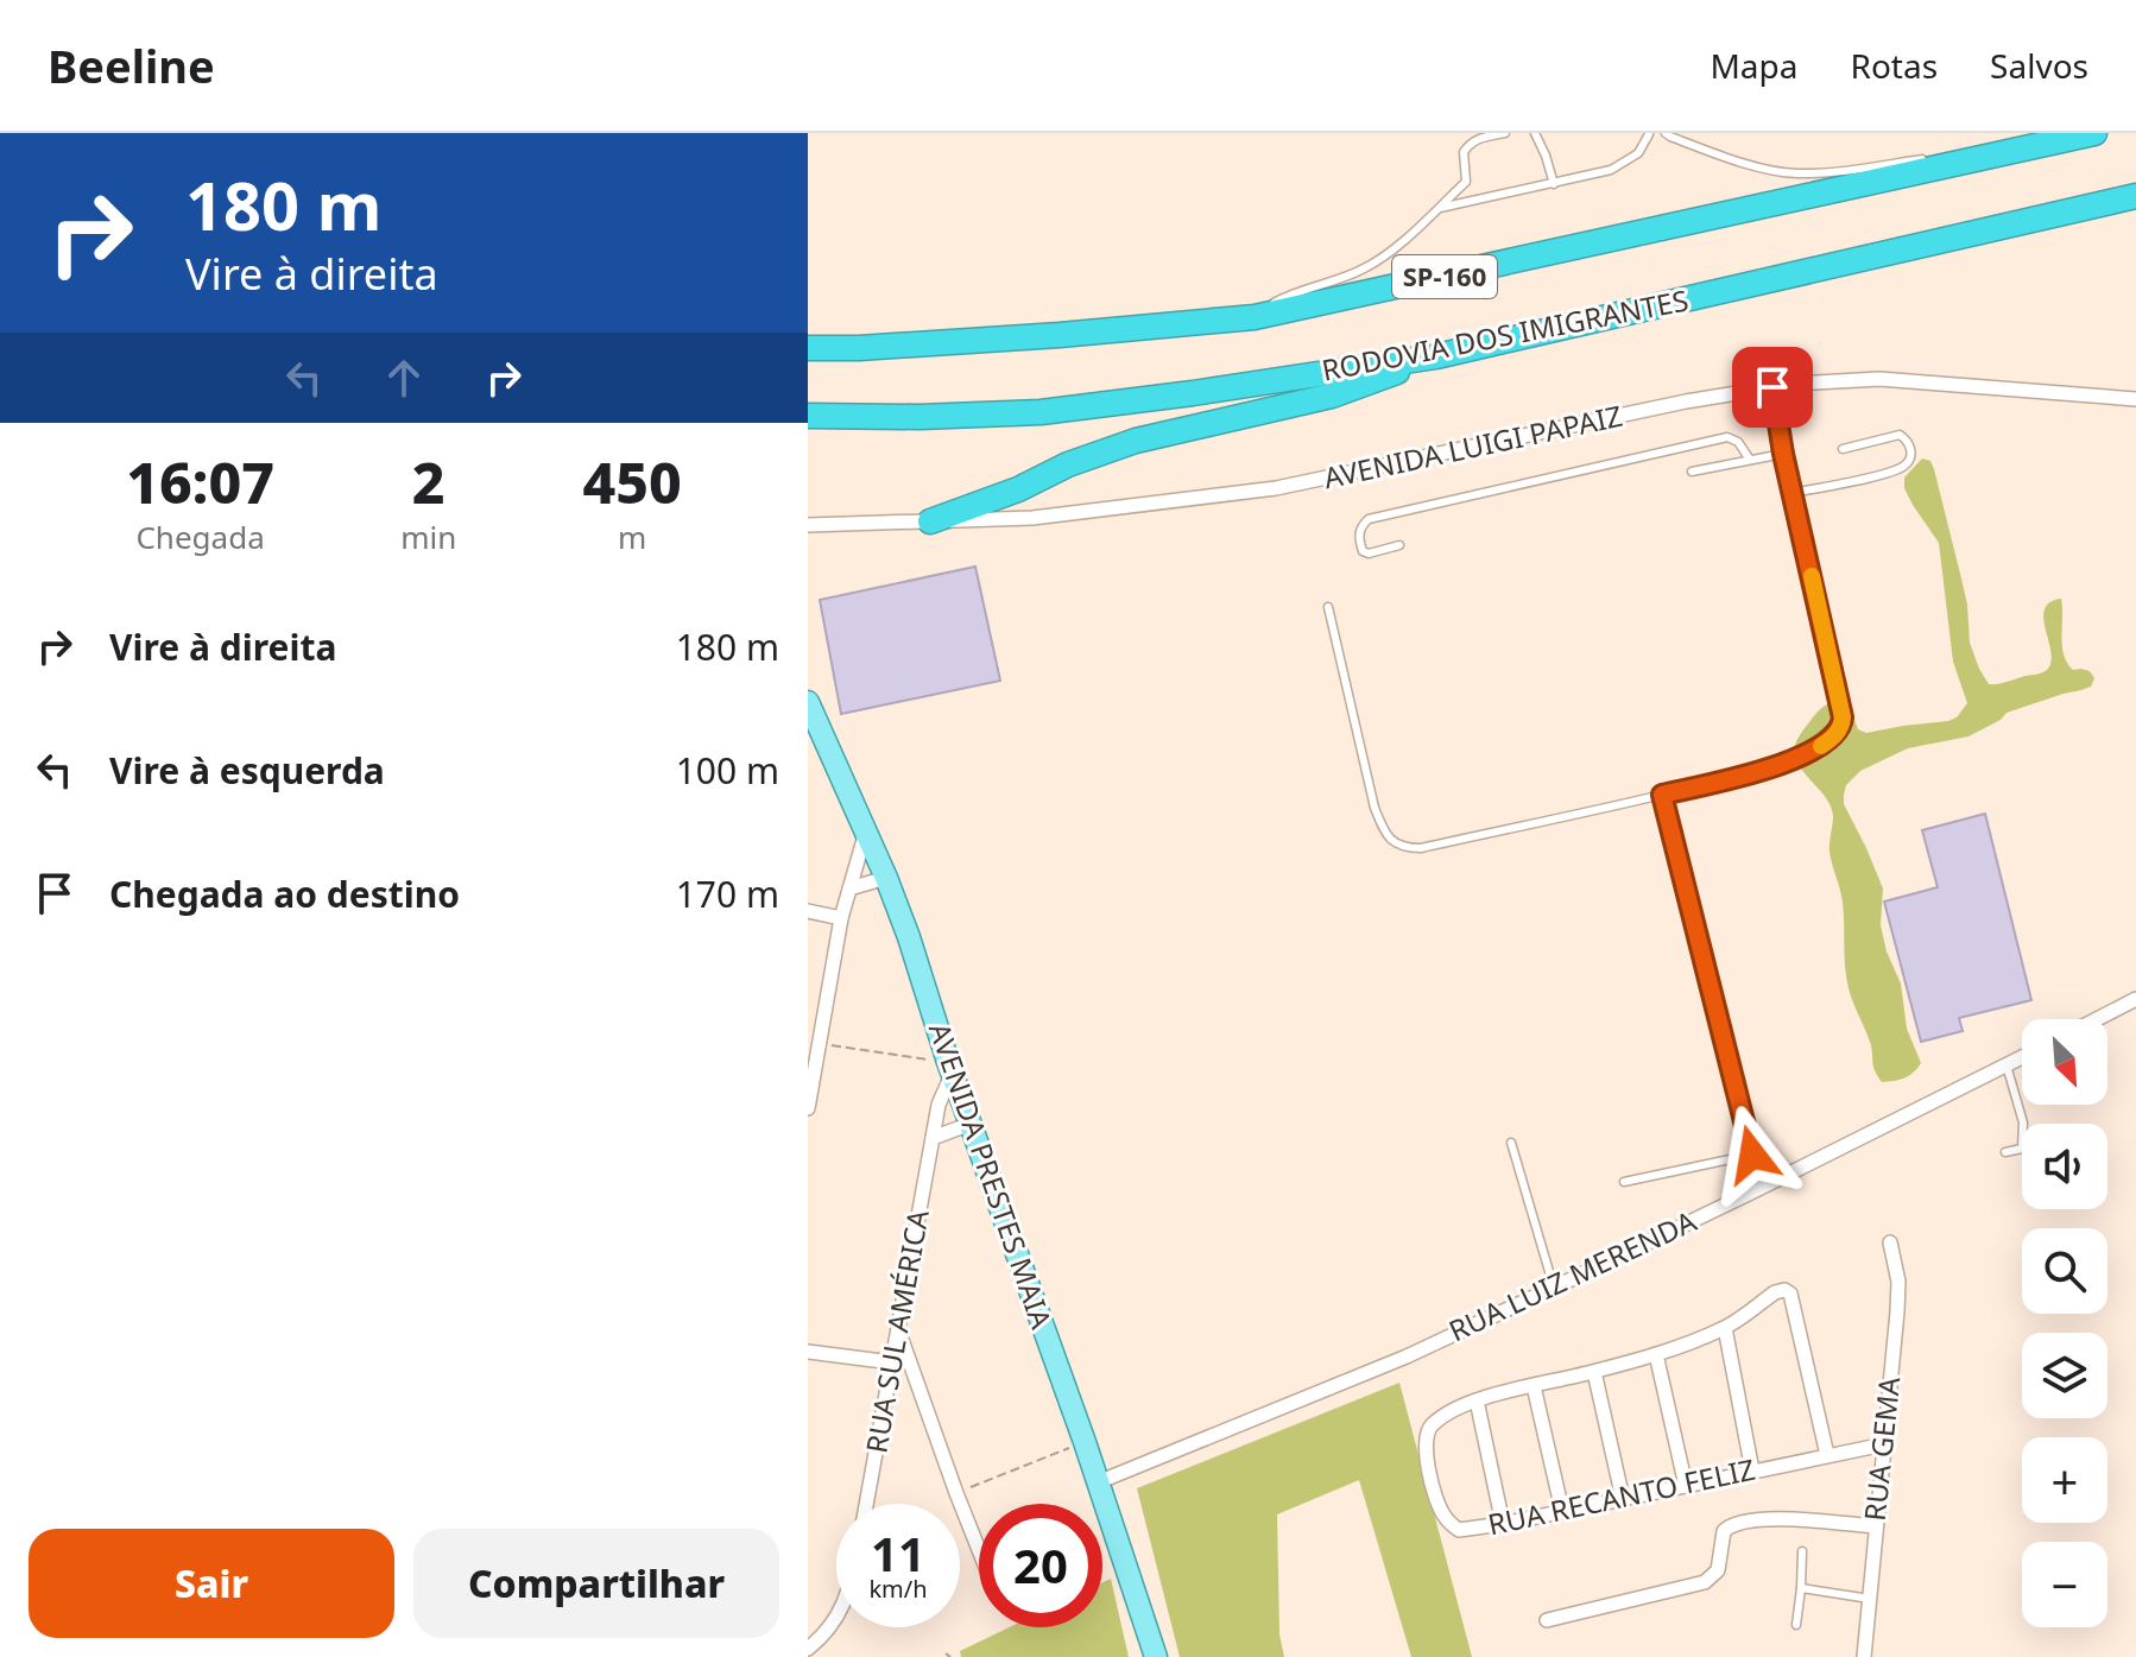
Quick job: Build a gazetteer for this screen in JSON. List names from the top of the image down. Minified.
{"streets":{"highway":["SP-160","RODOVIA DOS IMIGRANTES"],"main road":["AVENIDA PRESTES MAIA"],"street":["AVENIDA LUIGI PAPAIZ","RUA LUIZ MERENDA","RUA SUL AMÉRICA","RUA GEMA","RUA RECANTO FELIZ"]},"crossings":[["AVENIDA PRESTES MAIA","RUA LUIZ MERENDA"],["AVENIDA PRESTES MAIA","RUA SUL AMÉRICA"],["RUA GEMA","RUA RECANTO FELIZ"]],"north":"bottom right","page":{"header":"Beeline","nav":["Mapa","Rotas","Salvos"],"turn":["180 m","Vire à direita"],"eta":["16:07","Chegada","2","min","450","m"],"list":[{"name":"Vire à direita","value":"180 m"},{"name":"Vire à esquerda","value":"100 m"},{"name":"Chegada ao destino","value":"170 m"}],"map_buttons":["+","−"],"speed":"11 km/h","limit":"20","buttons":["Sair","Compartilhar"]}}
